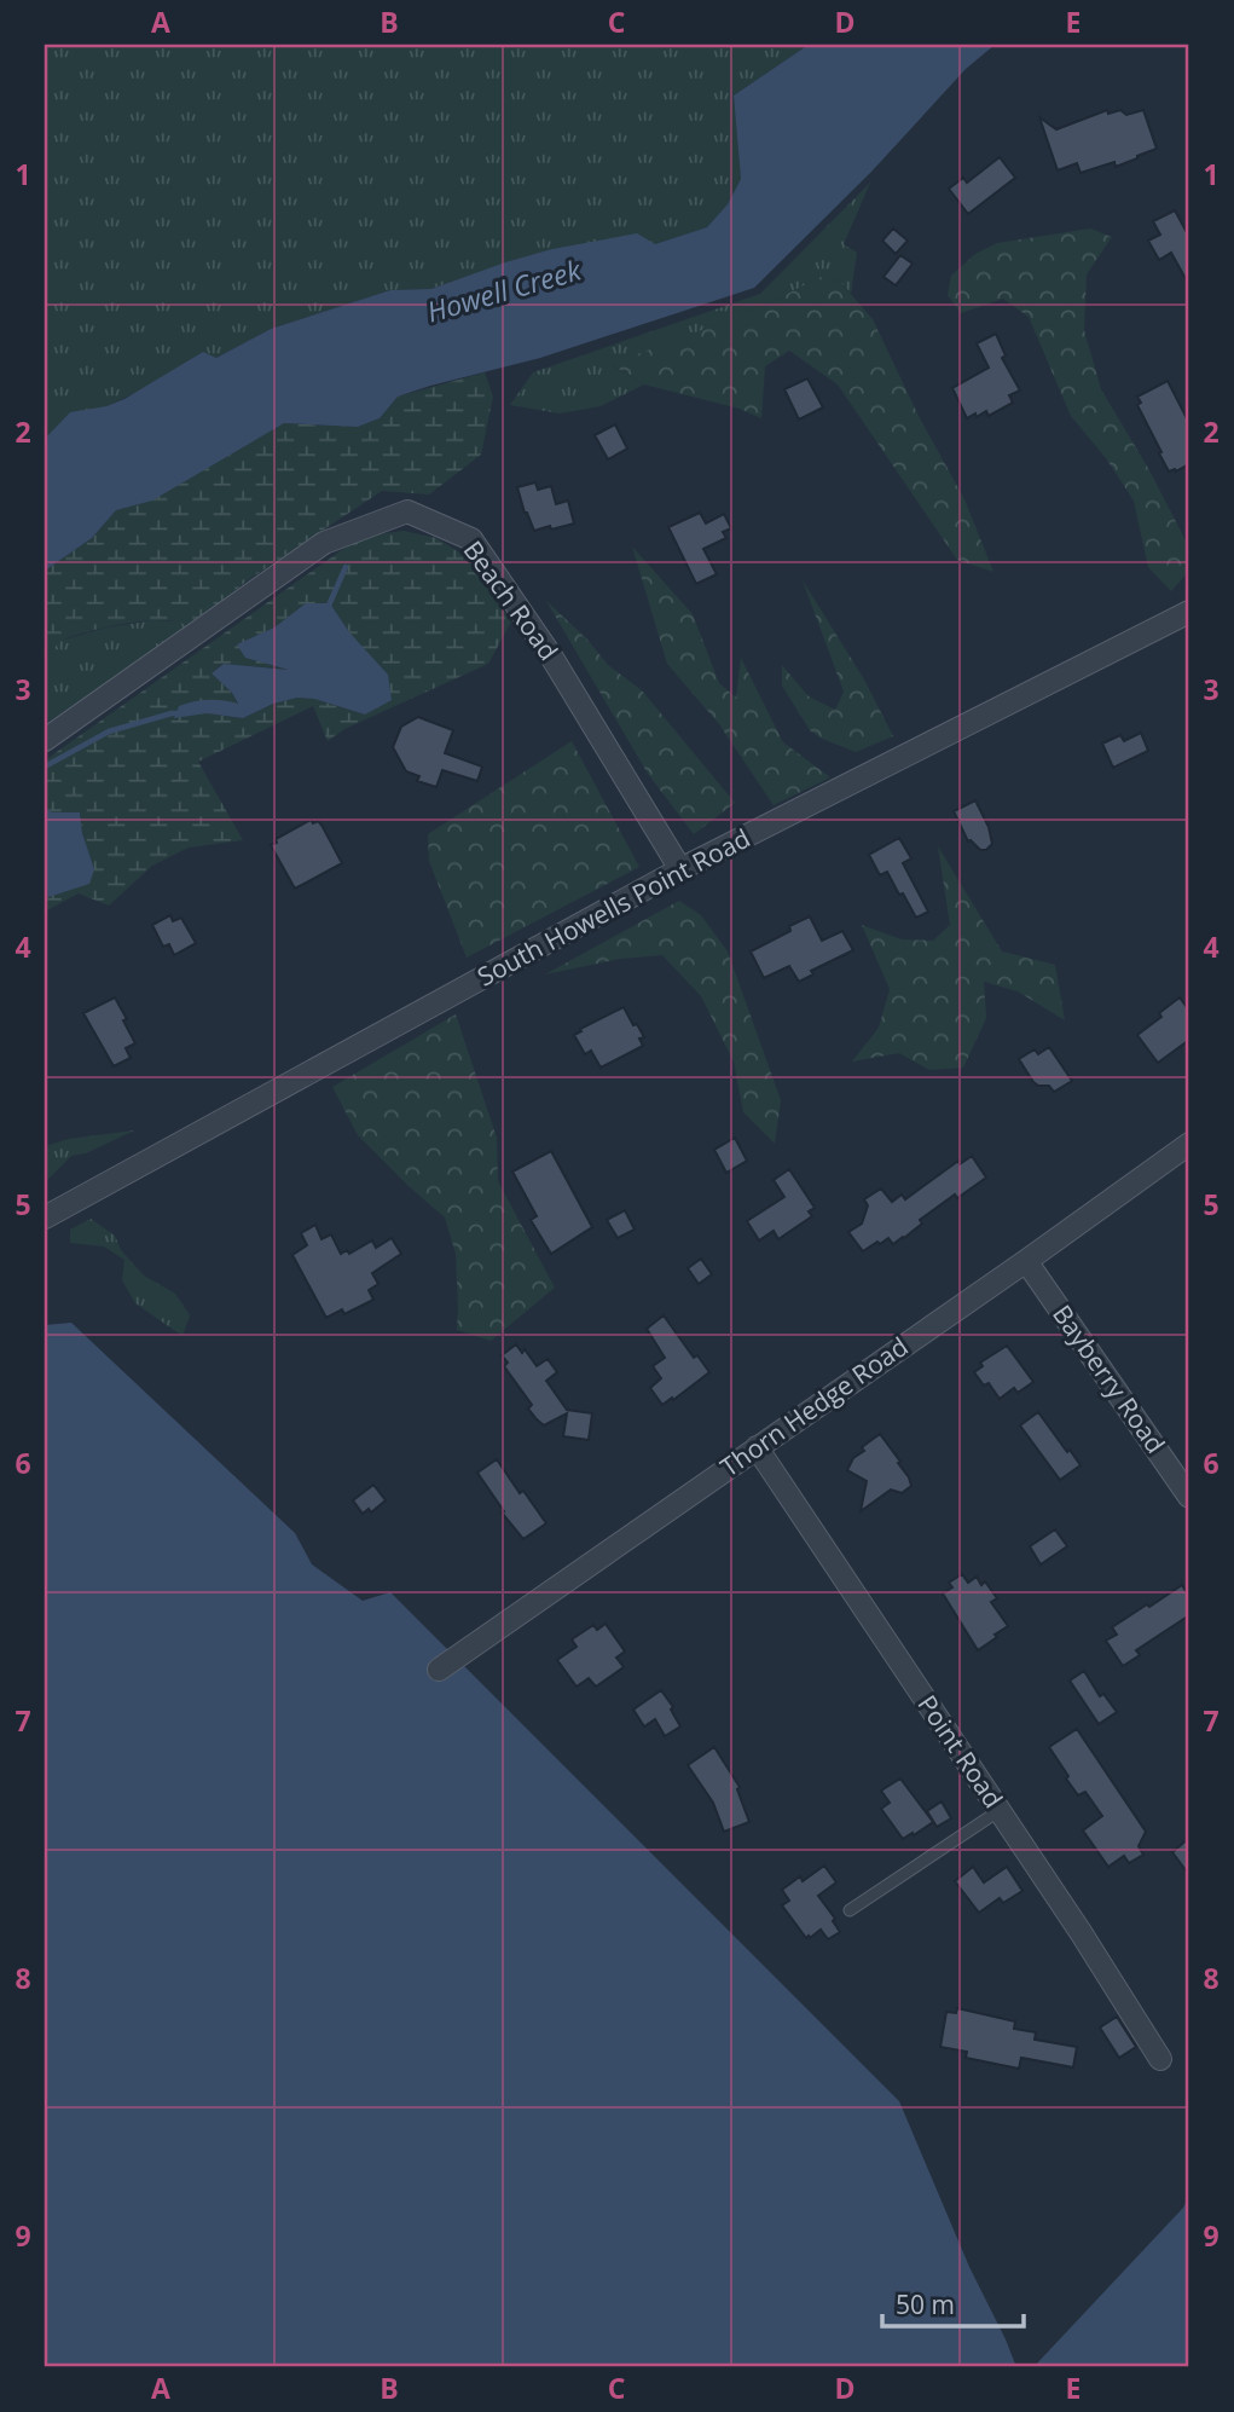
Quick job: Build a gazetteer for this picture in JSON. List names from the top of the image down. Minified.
{"streets":{"street":["Beach Road","South Howells Point Road","Bayberry Road","Thorn Hedge Road","Point Road"]},"crossings":[["Beach Road","South Howells Point Road"],["Bayberry Road","Thorn Hedge Road"],["Thorn Hedge Road","Point Road"]],"water":["Howell Creek"],"scale_bar":"50 m","grid":{"columns":["A","B","C","D","E"],"rows":["1","2","3","4","5","6","7","8","9"]}}
